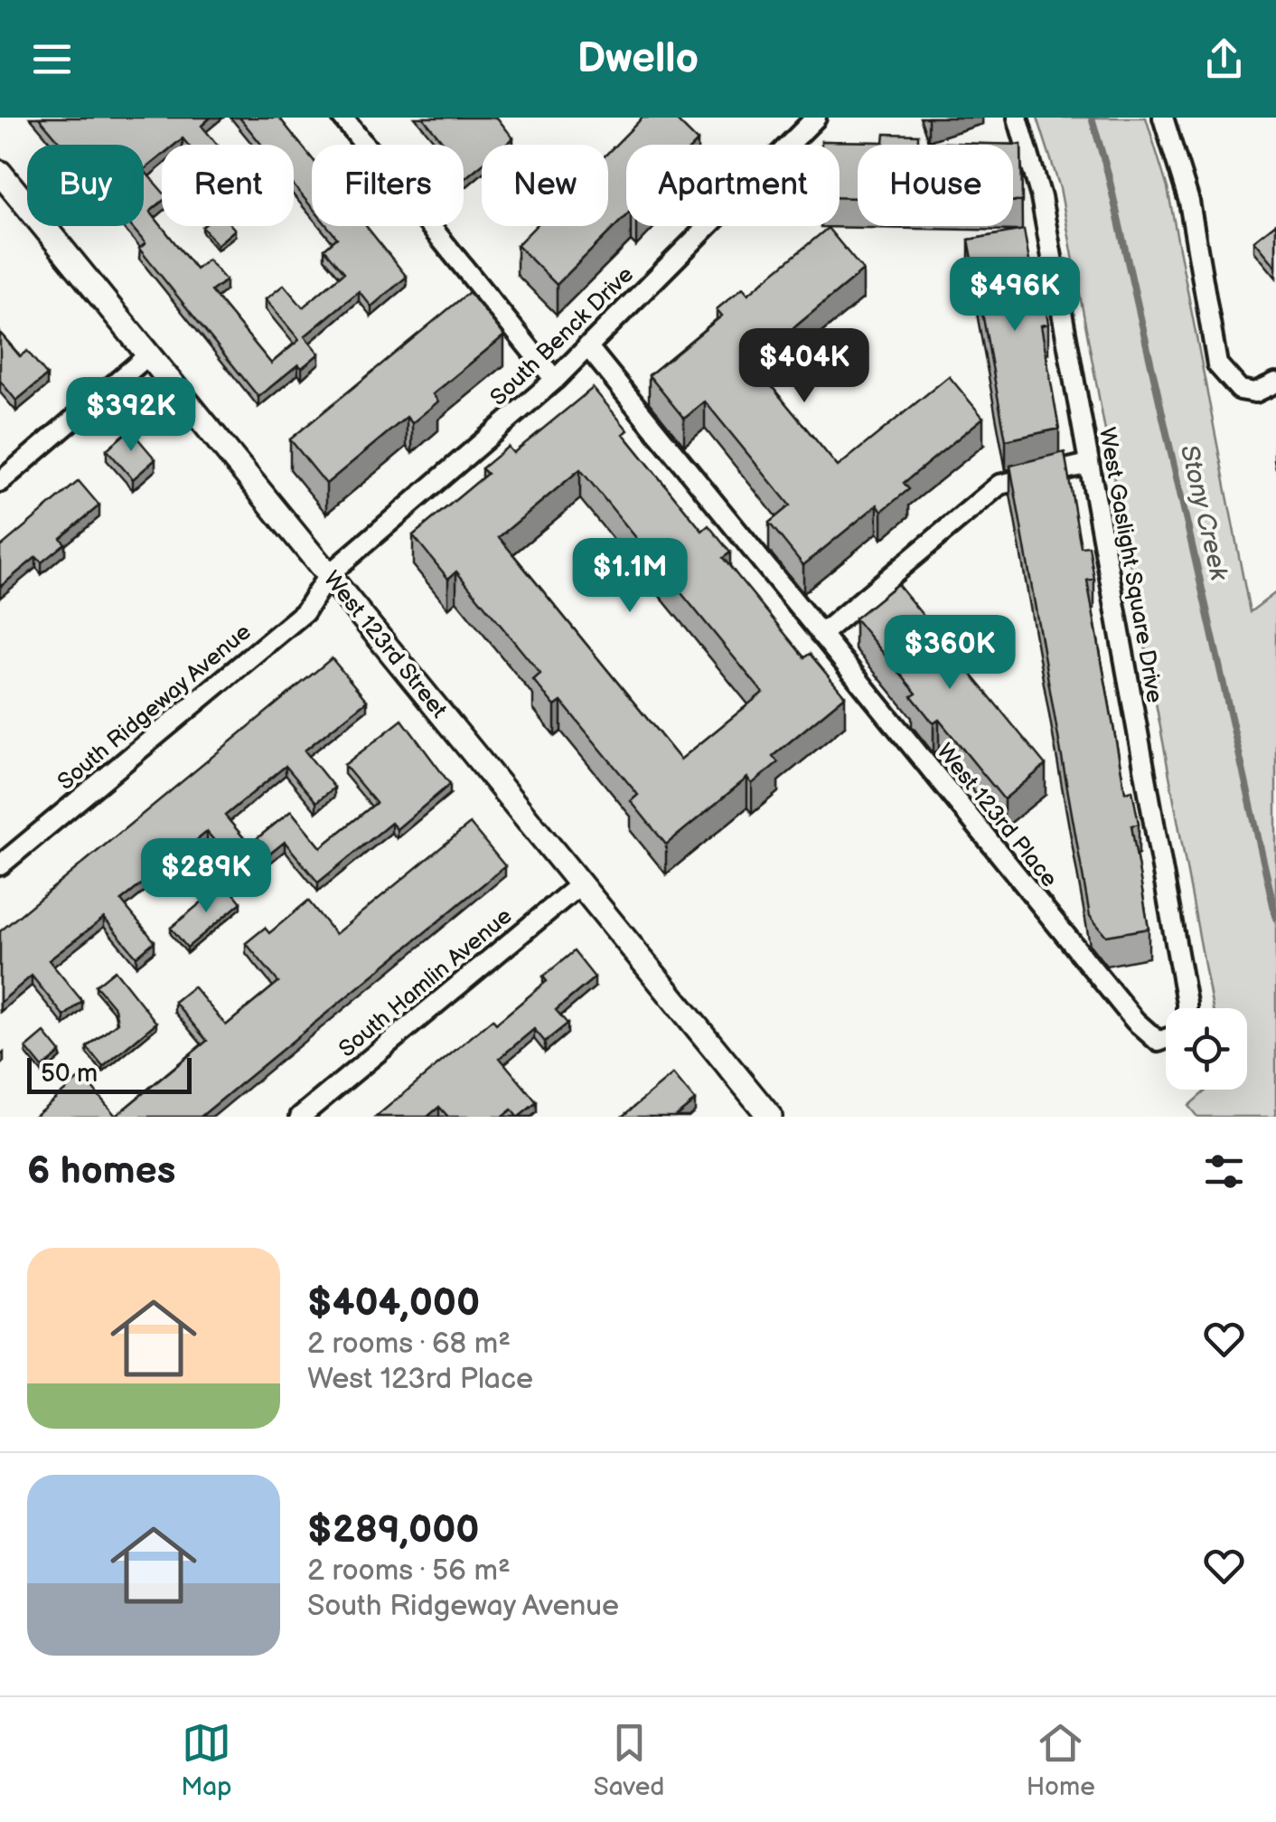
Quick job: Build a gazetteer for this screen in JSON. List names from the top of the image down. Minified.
{"streets":{"street":["South Benck Drive","West Gaslight Square Drive","West 123rd Street","South Ridgeway Avenue","West 123rd Place","South Hamlin Avenue"]},"crossings":[["South Benck Drive","West 123rd Street"],["South Benck Drive","South Ridgeway Avenue"],["South Benck Drive","West 123rd Place"],["West 123rd Street","South Ridgeway Avenue"],["West 123rd Street","South Hamlin Avenue"]],"water":["Stony Creek"],"scale_bar":"50 m","page":{"header":"Dwello","chip":["Buy","Rent","Filters","New","Apartment","House"],"price":["$496K","$404K","$392K","$1.1M","$360K","$289K"],"scale":"50 m","heading":"6 homes","list":[{"name":"$404,000","note":"2 rooms · 68 m² · West 123rd Place"},{"name":"$289,000","note":"2 rooms · 56 m² · South Ridgeway Avenue"}],"tabs":["Map","Saved","Home"]}}
